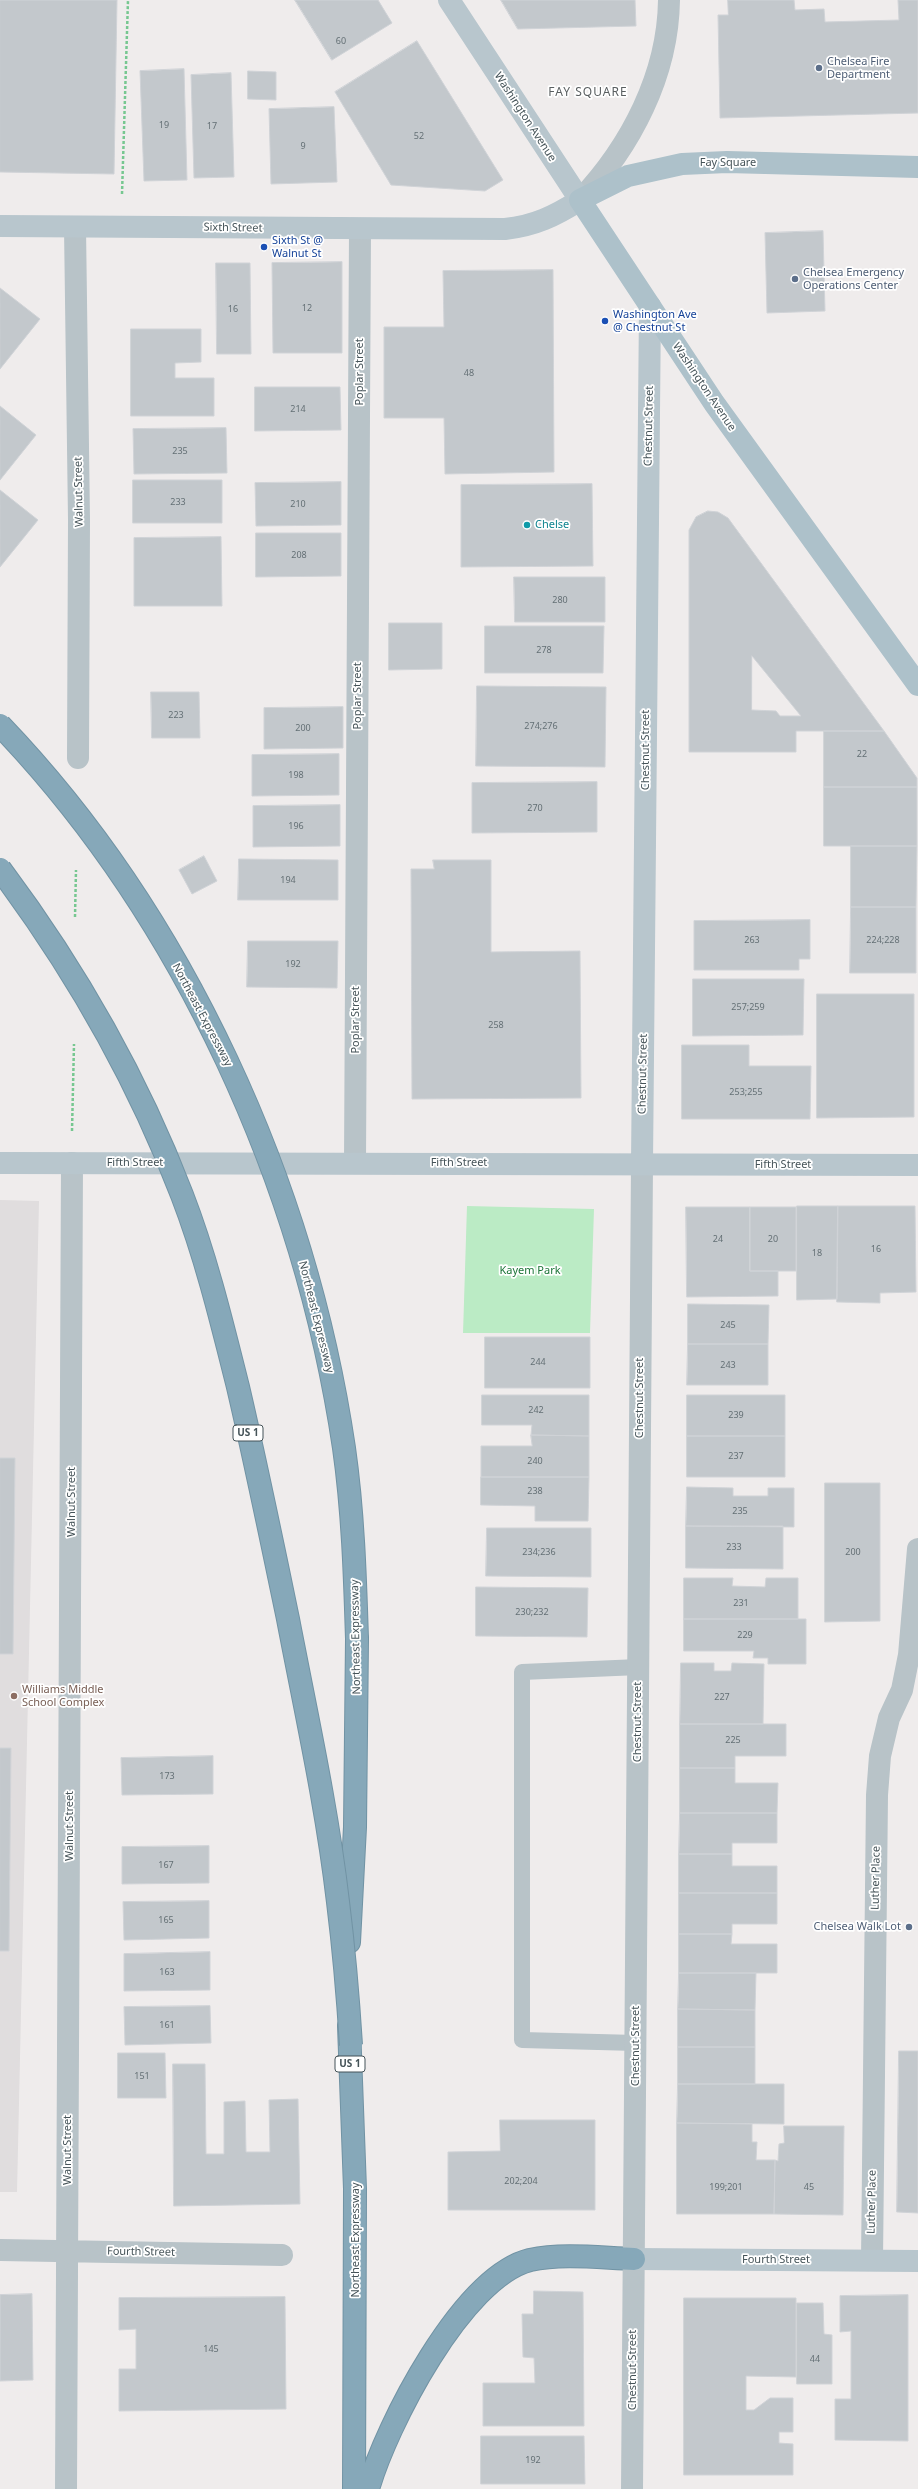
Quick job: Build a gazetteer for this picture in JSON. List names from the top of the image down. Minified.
{"streets":{"highway":["Northeast Expressway","US 1"],"main road":["Washington Avenue","Fay Square"],"street":["Sixth Street","Poplar Street","Chestnut Street","Walnut Street","Fifth Street","Luther Place","Fourth Street"]},"crossings":[["Washington Avenue","Fay Square"],["Washington Avenue","Sixth Street"],["Washington Avenue","Chestnut Street"],["Fay Square","Sixth Street"],["Sixth Street","Poplar Street"],["Sixth Street","Walnut Street"],["Poplar Street","Fifth Street"],["Chestnut Street","Fifth Street"],["Chestnut Street","Fourth Street"],["Walnut Street","Fifth Street"],["Walnut Street","Fourth Street"],["Luther Place","Fourth Street"]],"districts":["FAY SQUARE"],"parks":["Kayem Park"],"places":["Chelsea Fire Department","Sixth St @ Walnut St","Chelsea Emergency Operations Center","Washington Ave @ Chestnut St","Chelse","Williams Middle School Complex","Chelsea Walk Lot"],"house_numbers":["60","19","17","52","9","12","16","48","214","235","233","210","208","280","278","223","274;276","200","22","198","270","196","194","263","224;228","192","257;259","258","253;255","24","20","16","18","245","244","243","242","239","237","240","238","235","233","234;236","200","231","230;232","229","227","225","173","167","165","163","161","151","202;204","199;201","45","145","44","192"]}
